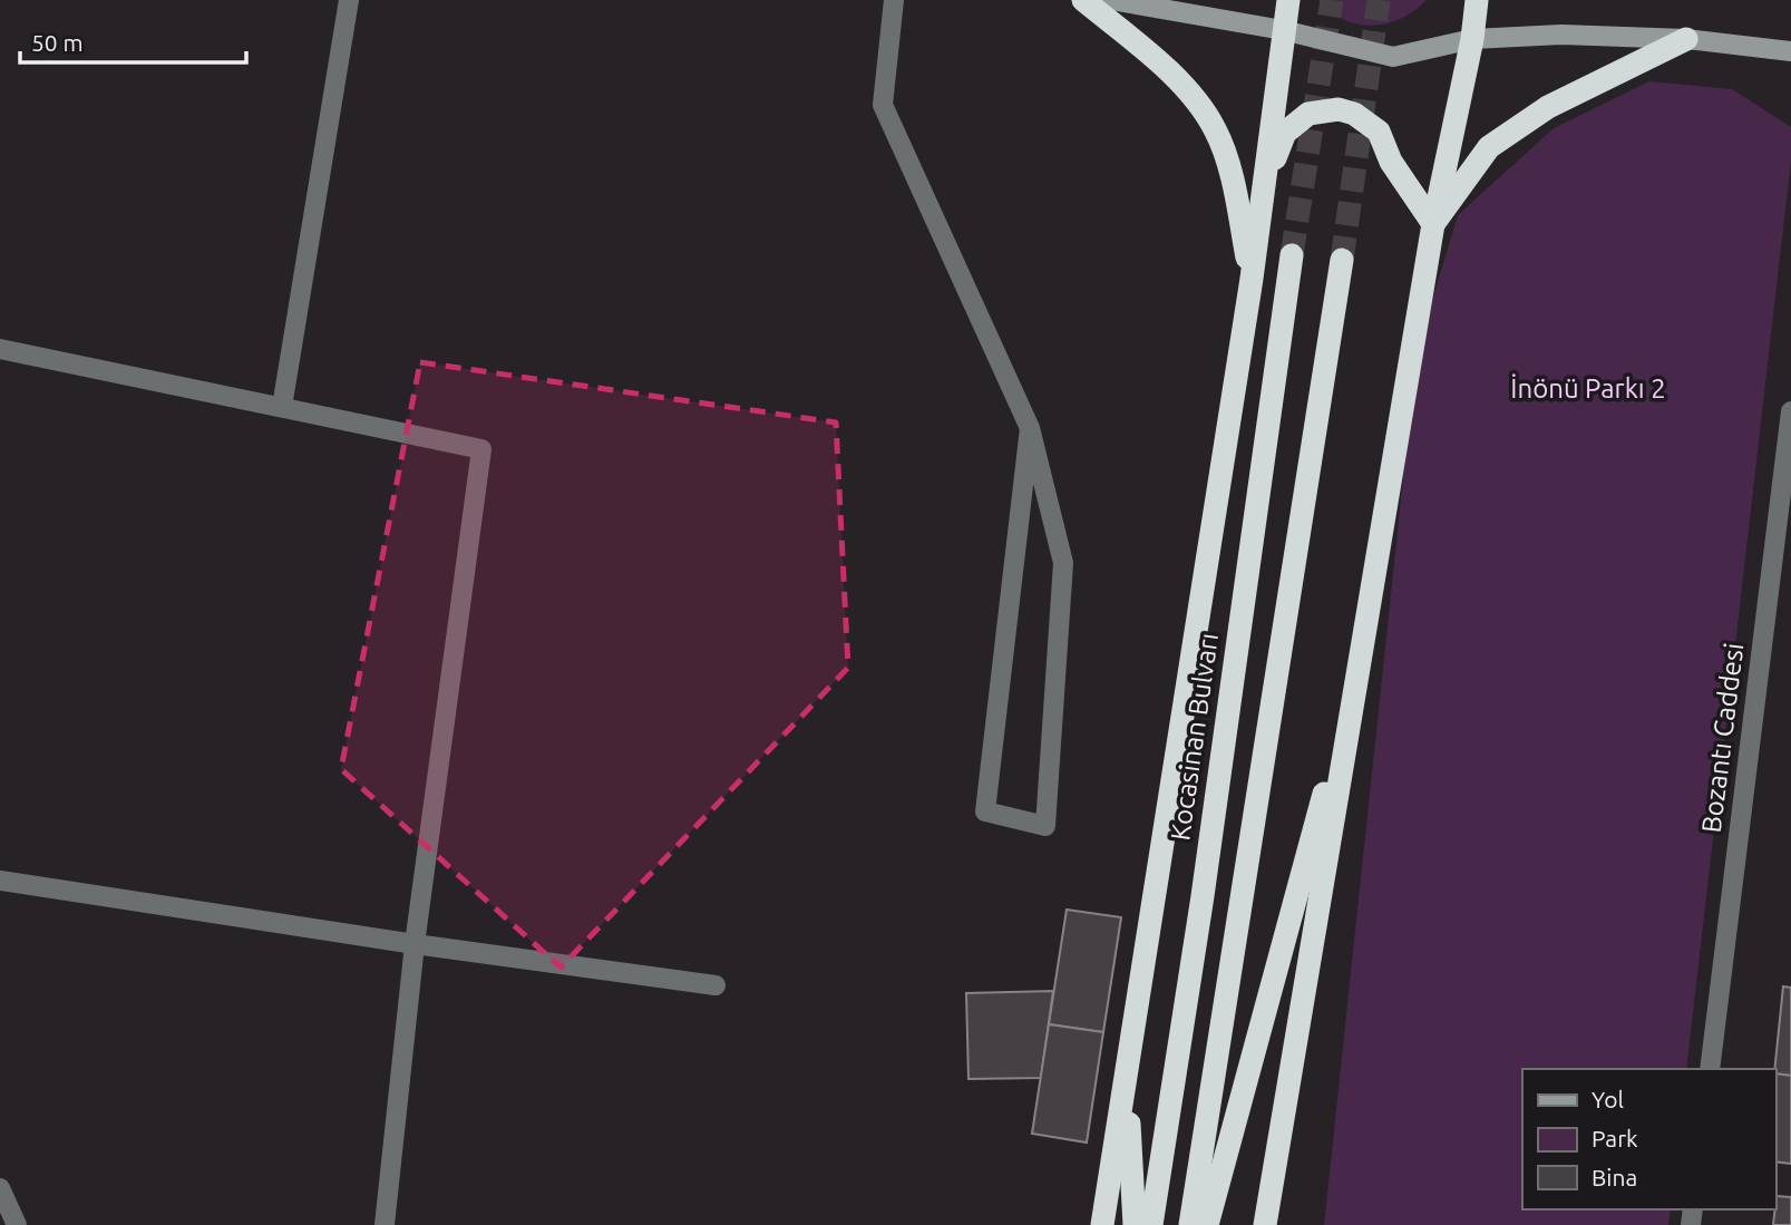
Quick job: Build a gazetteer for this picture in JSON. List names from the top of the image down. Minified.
{"streets":{"highway":["Kocasinan Bulvarı"],"street":["Bozantı Caddesi"]},"parks":["İnönü Parkı 2"],"legend":["Yol","Park","Bina"],"scale_bar":"50 m"}
